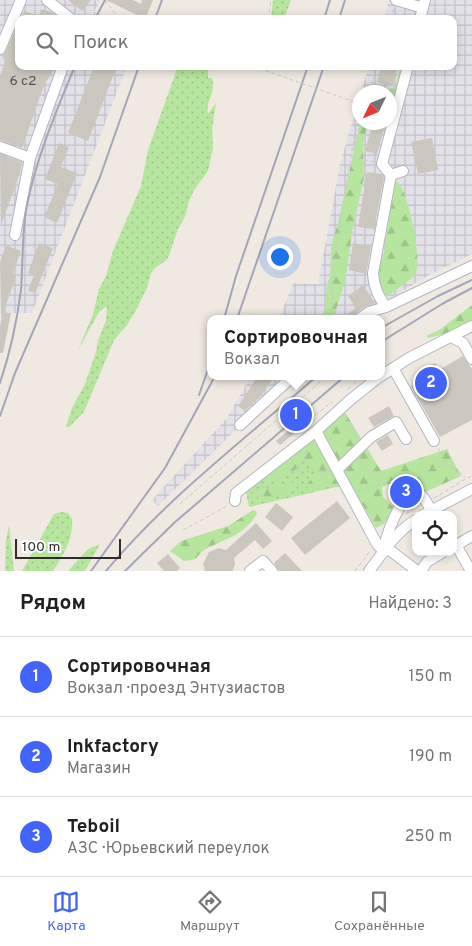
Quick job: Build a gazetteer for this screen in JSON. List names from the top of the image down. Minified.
{"house_numbers":["6 с2"],"scale_bar":"100 m","north":"bottom left","page":{"search":"Поиск","popup":["Сортировочная","Вокзал"],"pins":["2","1","3"],"scale":"100 m","heading":["Рядом","Найдено: 3"],"list":[{"mark":"1","name":"Сортировочная","note":"Вокзал · проезд Энтузиастов","value":"150 m"},{"mark":"2","name":"Inkfactory","note":"Магазин","value":"190 m"},{"mark":"3","name":"Teboil","note":"АЗС · Юрьевский переулок","value":"250 m"}],"nav":["Карта","Маршрут","Сохранённые"]}}
